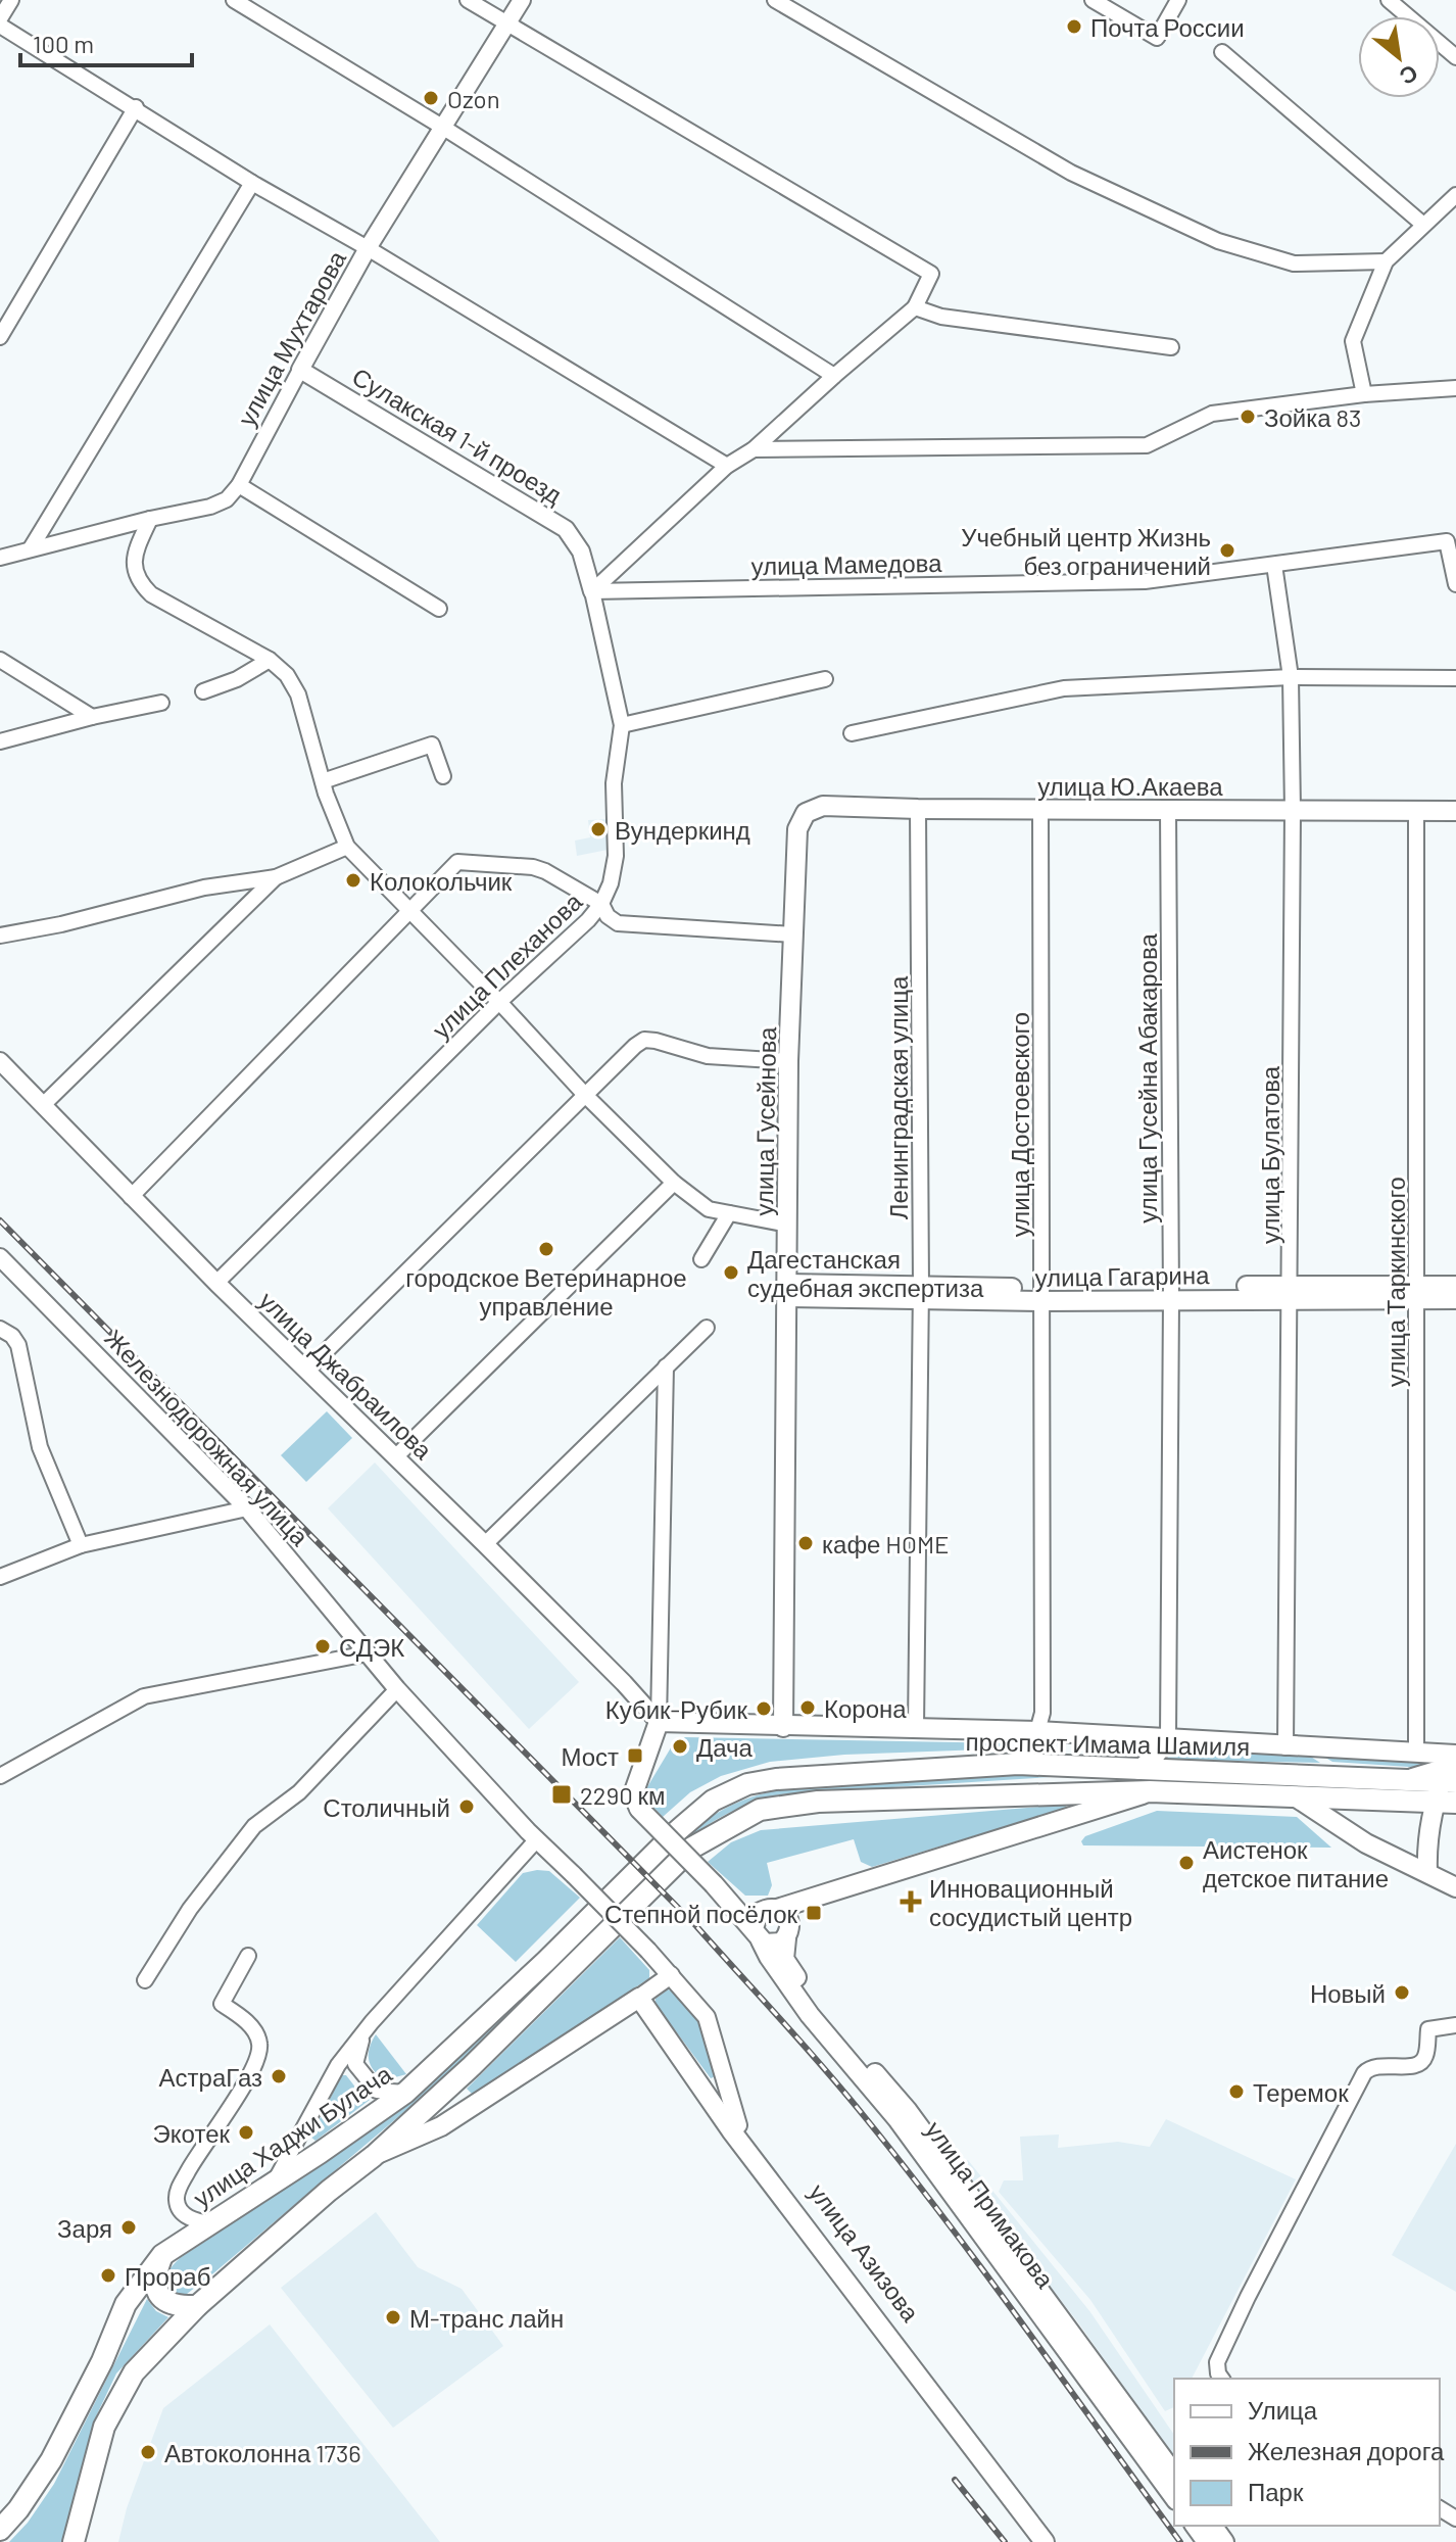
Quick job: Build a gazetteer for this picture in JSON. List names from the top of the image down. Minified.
{"streets":{"main road":["улица Ю.Акаева","улица Гусейнова","улица Гагарина","проспект Имама Шамиля","улица Хаджи Булача","улица Примакова","улица Азизова"],"street":["улица Мухтарова","Сулакская 1-й проезд","улица Мамедова","улица Плеханова","улица Гусейна Абакарова","Ленинградская улица","улица Достоевского","улица Булатова","улица Таркинского","улица Джабраилова","Железнодорожная улица"]},"crossings":[["улица Мухтарова","Сулакская 1-й проезд"],["Сулакская 1-й проезд","улица Мамедова"],["Сулакская 1-й проезд","улица Плеханова"],["улица Мамедова","улица Плеханова"],["улица Мамедова","улица Булатова"],["улица Ю.Акаева","улица Гусейна Абакарова"],["улица Ю.Акаева","Ленинградская улица"],["улица Ю.Акаева","улица Гусейнова"],["улица Ю.Акаева","улица Достоевского"],["улица Ю.Акаева","улица Булатова"],["улица Ю.Акаева","улица Таркинского"],["улица Плеханова","улица Джабраилова"],["улица Гусейна Абакарова","улица Гагарина"],["улица Гусейна Абакарова","проспект Имама Шамиля"],["Ленинградская улица","улица Гагарина"],["Ленинградская улица","проспект Имама Шамиля"],["улица Гусейнова","улица Гагарина"],["улица Гусейнова","проспект Имама Шамиля"],["улица Достоевского","улица Гагарина"],["улица Достоевского","проспект Имама Шамиля"],["улица Булатова","улица Гагарина"],["улица Булатова","проспект Имама Шамиля"],["улица Гагарина","улица Таркинского"],["улица Таркинского","проспект Имама Шамиля"],["улица Джабраилова","проспект Имама Шамиля"],["Железнодорожная улица","улица Азизова"],["проспект Имама Шамиля","улица Хаджи Булача"],["проспект Имама Шамиля","улица Примакова"]],"places":{"other":["Почта России","Ozon","Зойка 83","Учебный центр Жизнь без ограничений","Вундеркинд","Колокольчик","городское Ветеринарное управление","Дагестанская судебная экспертиза","кафе HOME","СДЭК","Корона","Кубик-Рубик","Дача","Столичный","Аистенок детское питание","Новый","АстраГаз","Теремок","Экотек","Заря","Прораб","М-транс лайн","Автоколонна 1736"],"transit":["Мост","2290 км","Степной посёлок"],"health":["Инновационный сосудистый центр"]},"legend":["Улица","Железная дорога","Парк"],"scale_bar":"100 m","north":"bottom right"}
